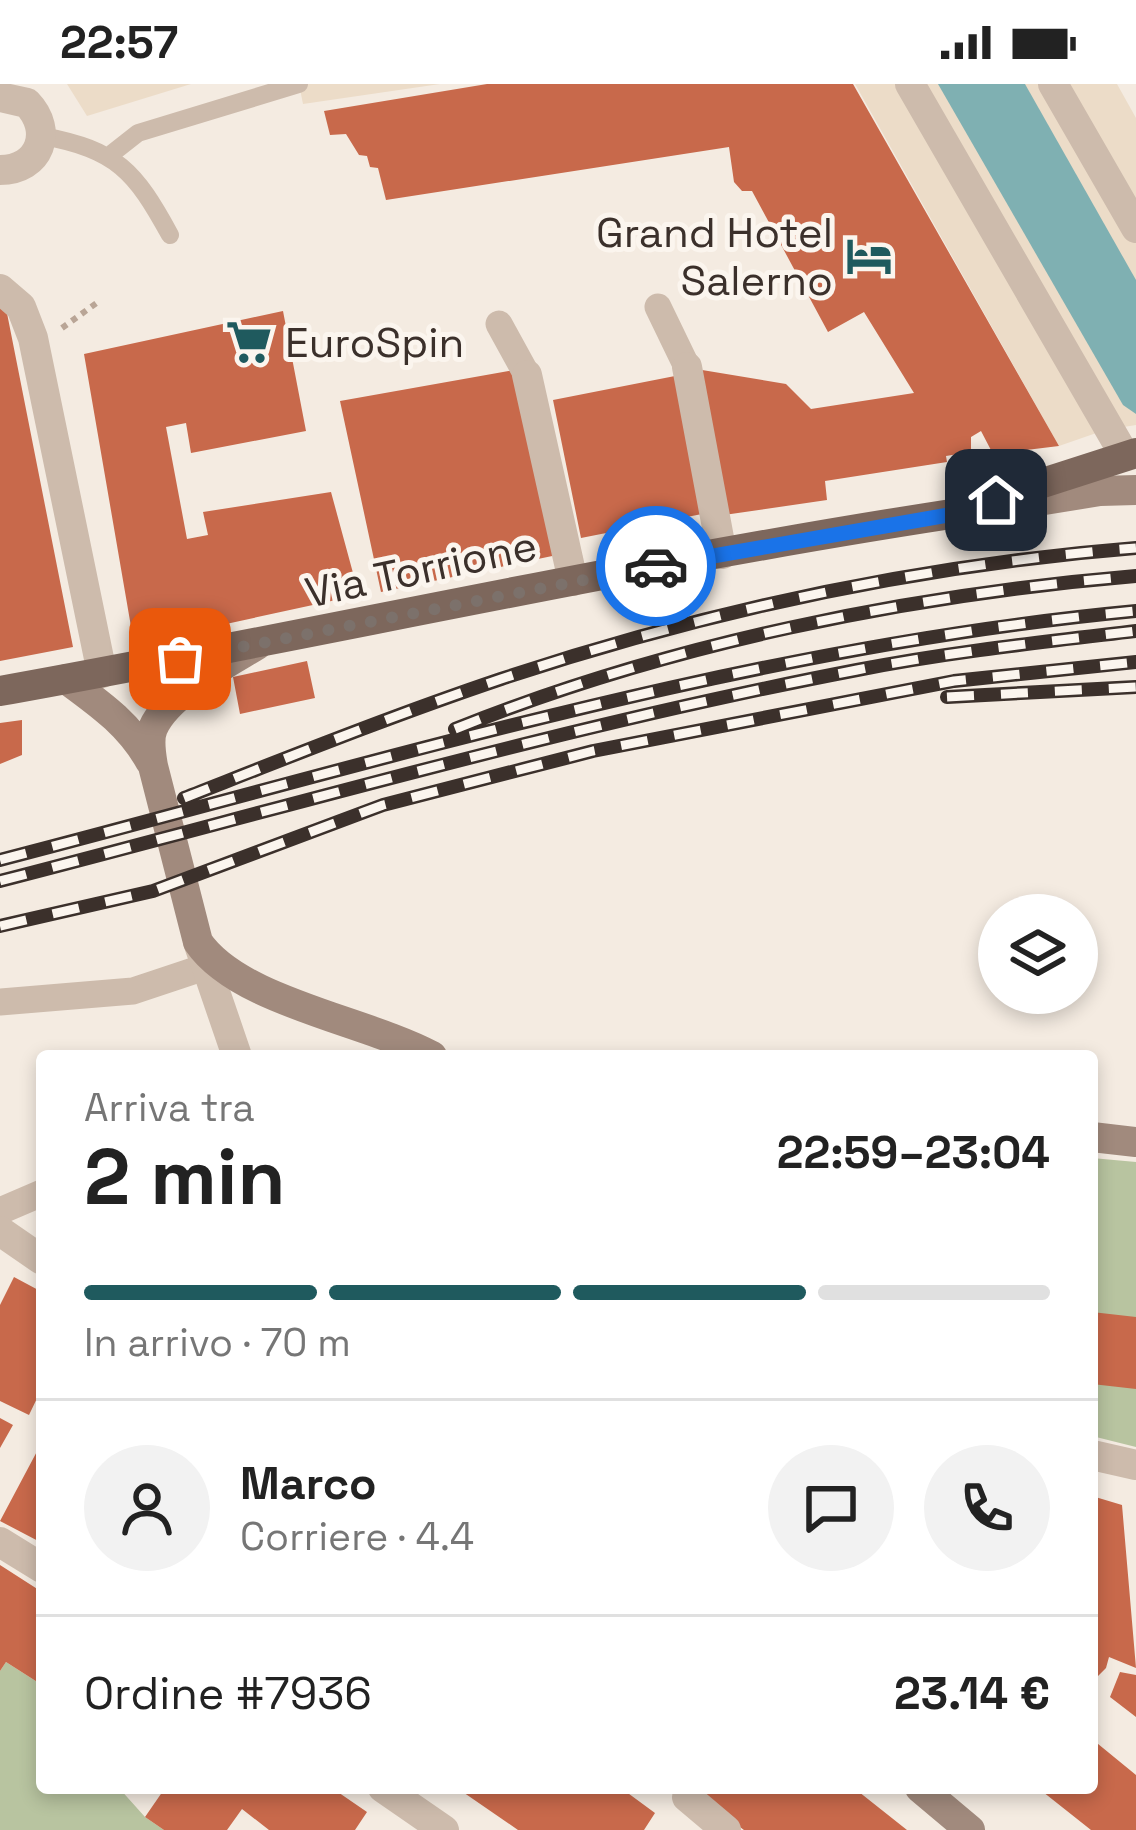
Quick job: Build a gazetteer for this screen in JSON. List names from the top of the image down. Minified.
{"streets":{"main road":["Via Torrione"]},"places":{"hotel":["Grand Hotel Salerno"],"supermarket":["EuroSpin"]},"page":{"status":"22:57","heading":["2 min","Arriva tra","22:59–23:04"],"panel":["Marco","Corriere · 4.4","Ordine #7936","23.14 €"],"bar":"In arrivo · 70 m"}}
